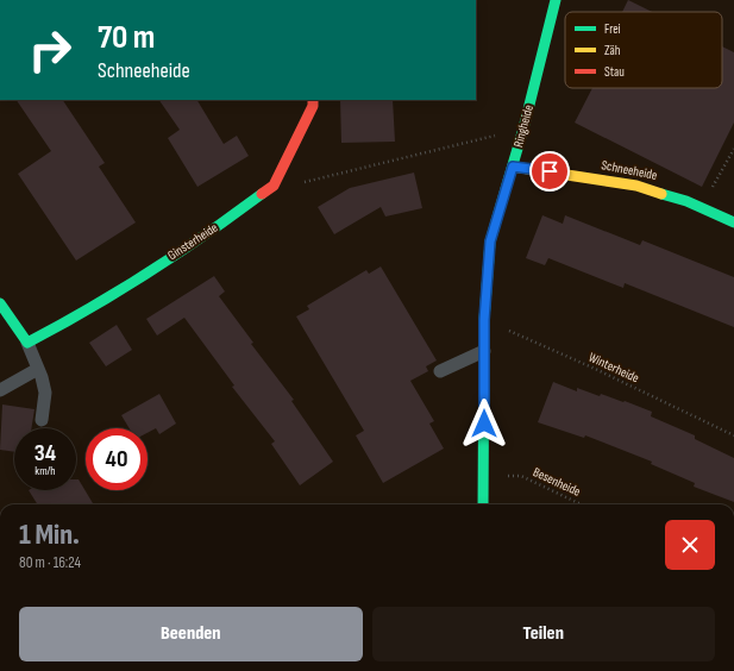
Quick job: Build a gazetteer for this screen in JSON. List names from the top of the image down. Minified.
{"streets":{"street":["Ringheide","Schneeheide","Ginsterheide"],"path":["Winterheide","Besenheide"]},"crossings":[["Ringheide","Schneeheide"],["Ringheide","Winterheide"],["Ringheide","Besenheide"]],"legend":["Frei","Zäh","Stau"],"page":{"turn":["70 m","Schneeheide"],"speed":"34 km/h","limit":"40","heading":["1 Min.","80 m · 16:24"],"buttons":["Beenden","Teilen"]}}
